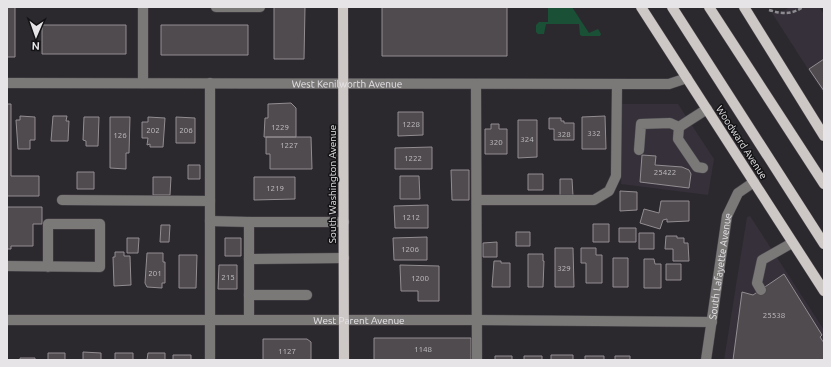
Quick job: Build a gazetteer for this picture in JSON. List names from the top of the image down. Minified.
{"streets":{"main road":["Woodward Avenue","South Washington Avenue"],"street":["West Kenilworth Avenue","South Lafayette Avenue","West Parent Avenue"]},"crossings":[["West Kenilworth Avenue","Woodward Avenue"],["West Kenilworth Avenue","South Washington Avenue"],["Woodward Avenue","South Lafayette Avenue"],["South Washington Avenue","West Parent Avenue"],["South Lafayette Avenue","West Parent Avenue"]],"house_numbers":["1228","1229","202","206","332","328","126","324","320","1227","1222","25422","1219","1212","1206","329","201","215","1200","25538","1148","1127"],"north":"bottom"}
